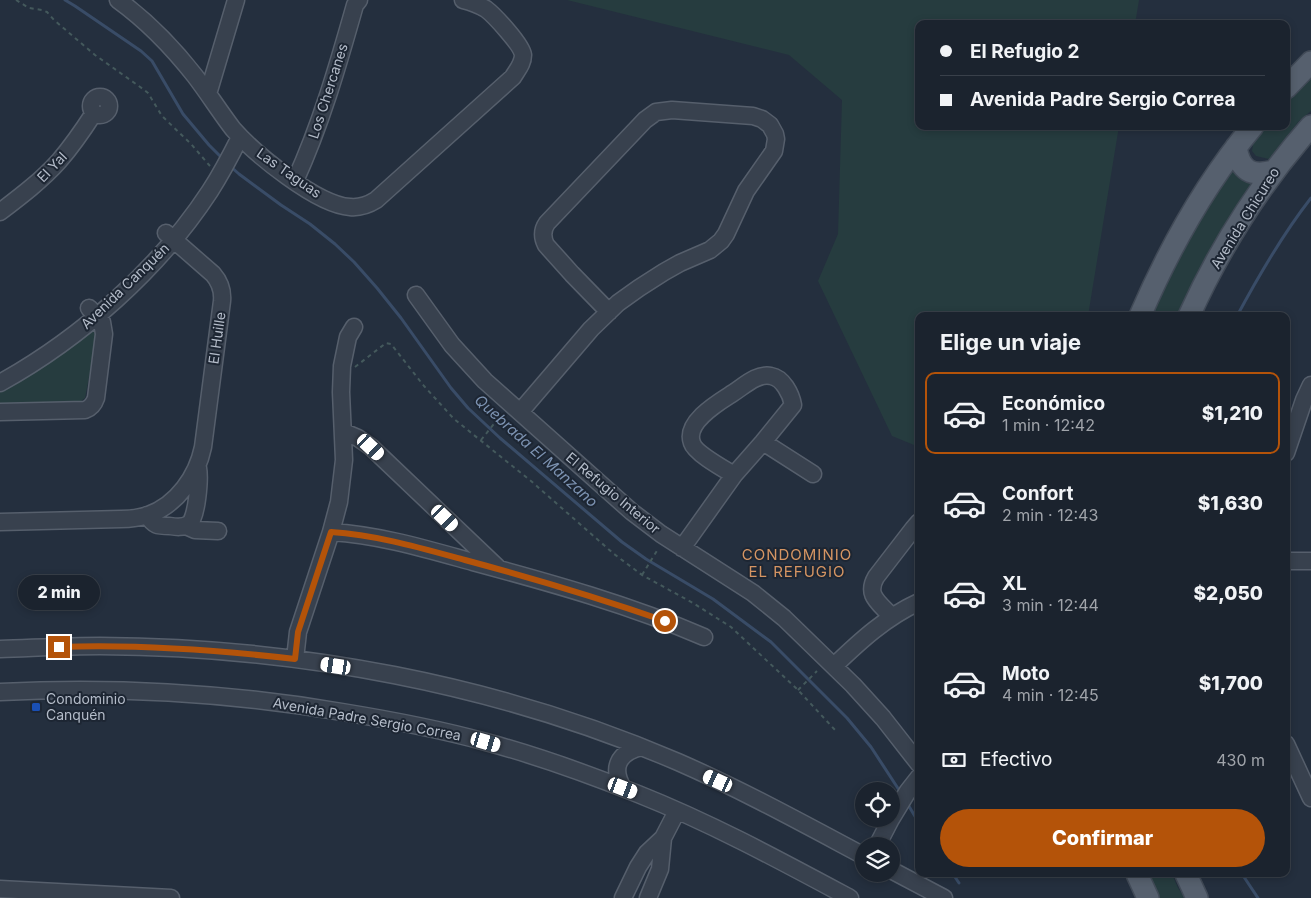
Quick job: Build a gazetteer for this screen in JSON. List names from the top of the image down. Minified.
{"streets":{"main road":["Avenida Chicureo"],"street":["Los Chercanes","El Yal","Las Taguas","Avenida Canquén","El Huille","El Refugio Interior","Avenida Padre Sergio Correa"]},"crossings":[["Los Chercanes","Las Taguas"],["Las Taguas","Avenida Canquén"],["Avenida Canquén","El Huille"]],"districts":["CONDOMINIO EL REFUGIO"],"water":["Quebrada El Manzano"],"places":{"transit":["Condominio Canquén"]},"page":{"banner":["El Refugio 2","Avenida Padre Sergio Correa"],"heading":"Elige un viaje","list":[{"name":"Económico","note":"1 min · 12:42","value":"$1,210"},{"name":"Confort","note":"2 min · 12:43","value":"$1,630"},{"name":"XL","note":"3 min · 12:44","value":"$2,050"},{"name":"Moto","note":"4 min · 12:45","value":"$1,700"}],"bubble":"2 min","pay":["Efectivo","430 m"],"buttons":"Confirmar"}}
